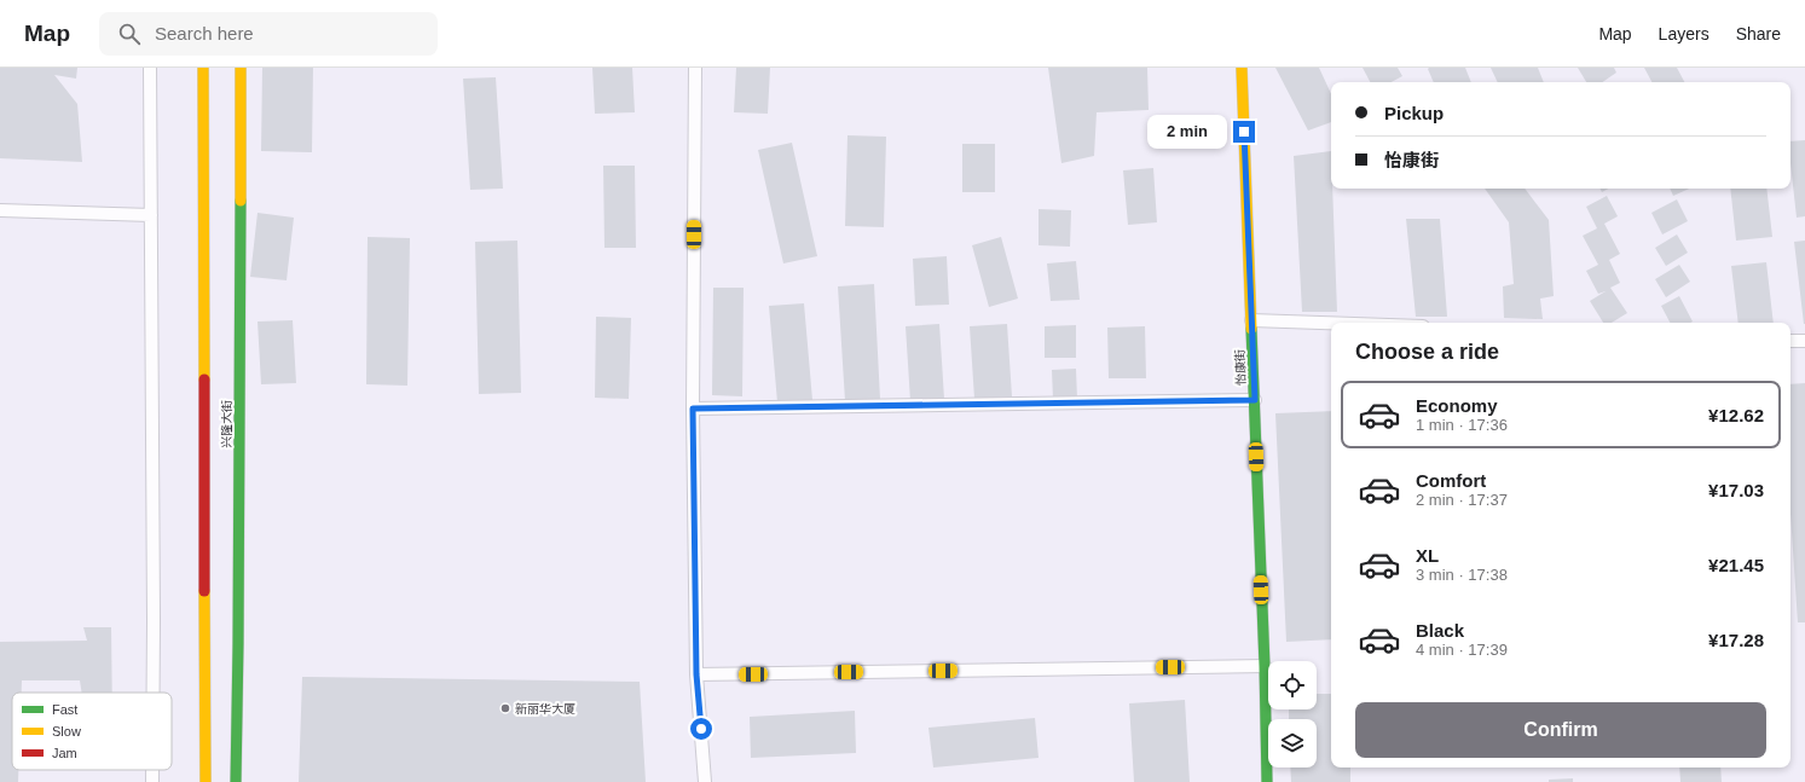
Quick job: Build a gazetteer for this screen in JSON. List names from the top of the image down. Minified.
{"streets":{"main road":["怡康街","兴隆大街"]},"places":["新丽华大厦"],"legend":["Fast","Slow","Jam"],"page":{"header":"Map","search":"Search here","nav":["Map","Layers","Share"],"banner":["Pickup","怡康街"],"bubble":"2 min","heading":"Choose a ride","list":[{"name":"Economy","note":"1 min · 17:36","value":"¥12.62"},{"name":"Comfort","note":"2 min · 17:37","value":"¥17.03"},{"name":"XL","note":"3 min · 17:38","value":"¥21.45"},{"name":"Black","note":"4 min · 17:39","value":"¥17.28"}],"buttons":"Confirm"}}
